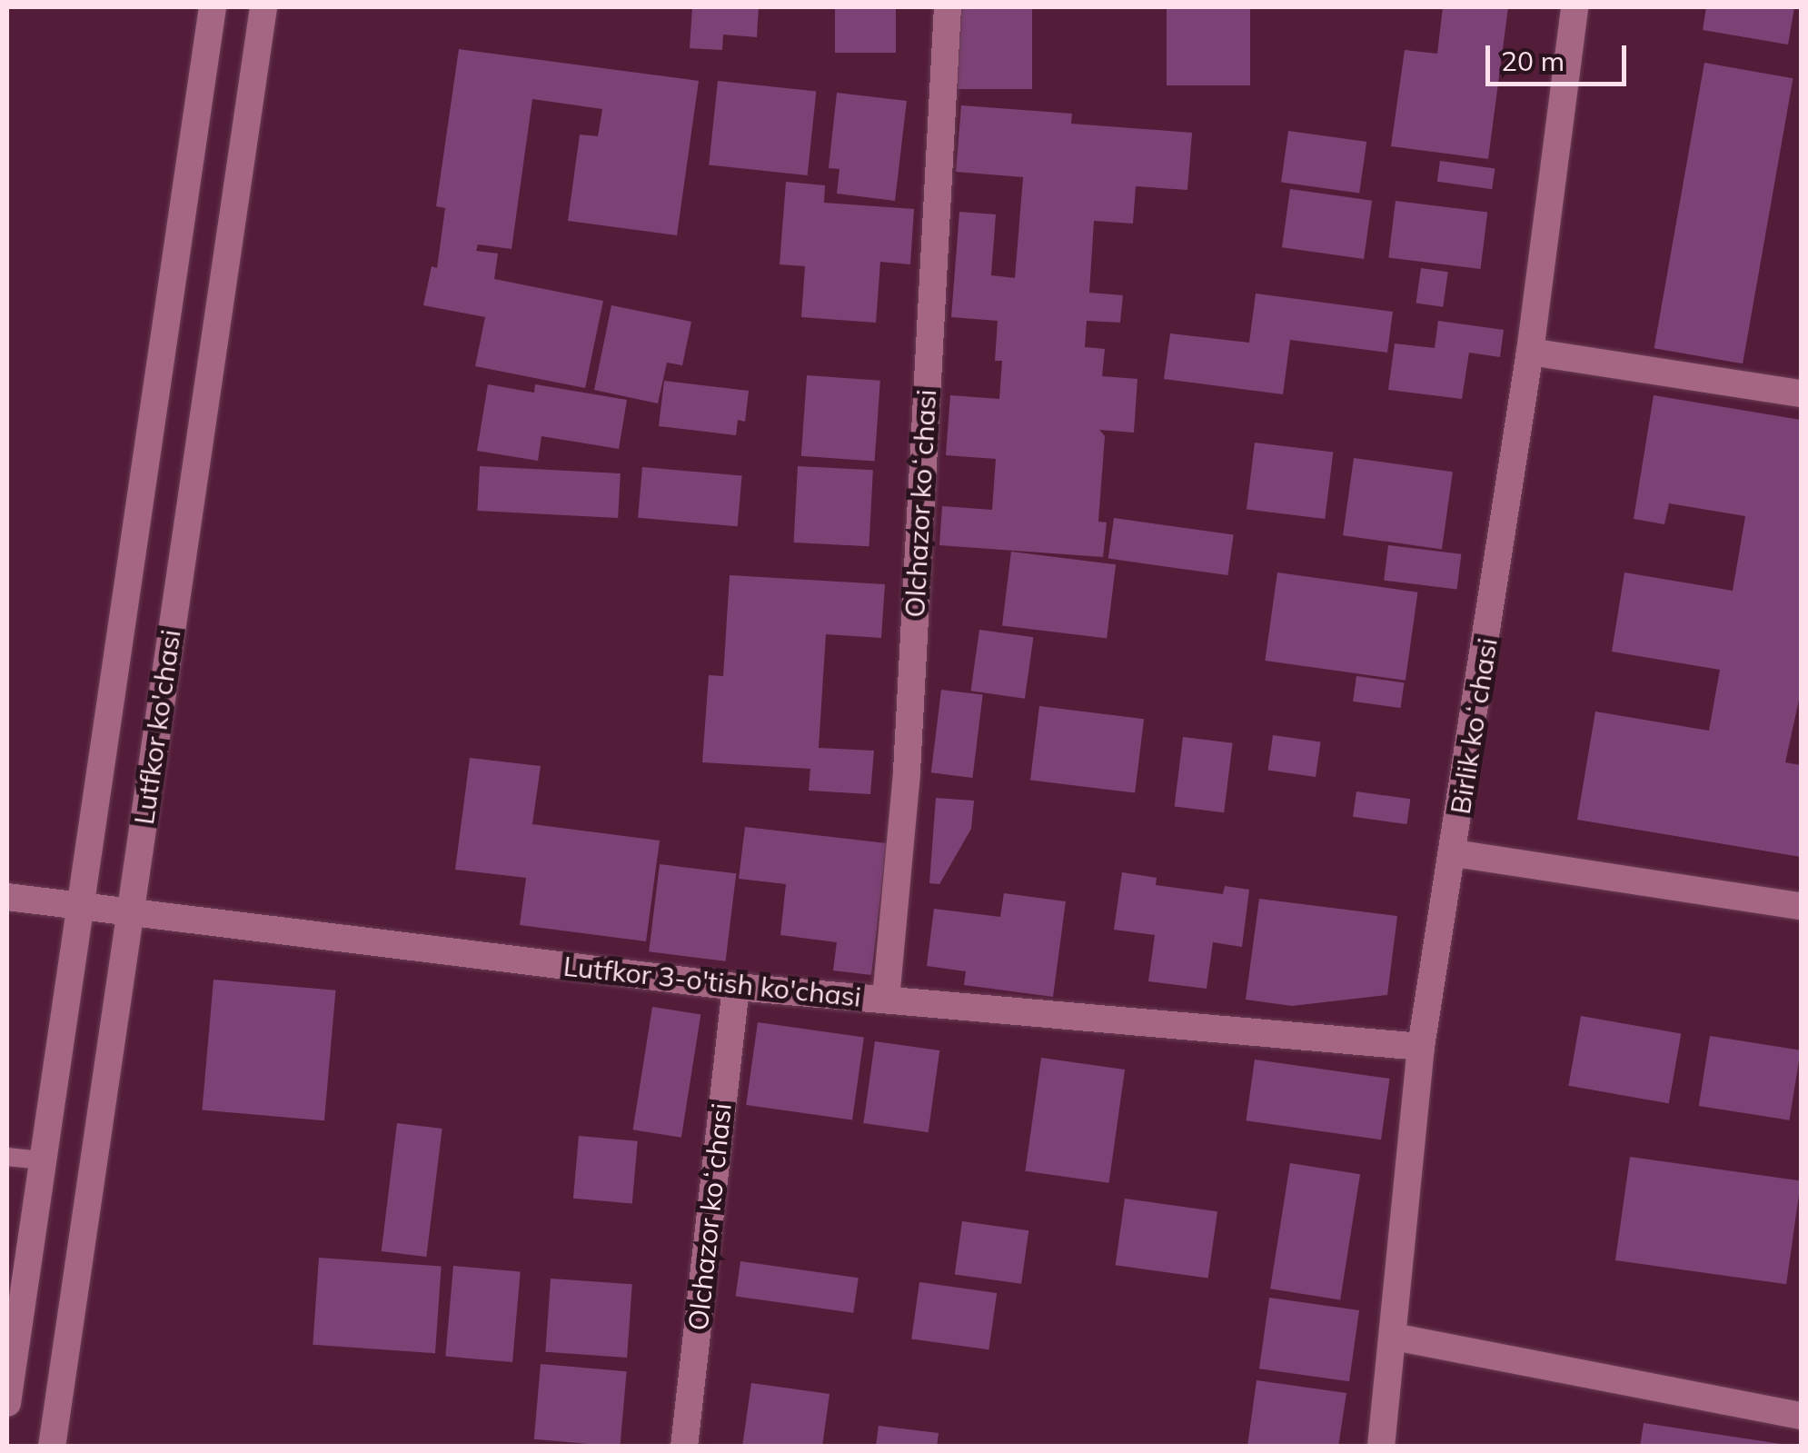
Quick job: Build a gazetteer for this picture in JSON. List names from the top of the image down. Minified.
{"streets":{"street":["Olchazor koʻchasi","Birlik koʻchasi","Lutfkor ko'chasi","Lutfkor 3-o'tish ko'chasi"]},"crossings":[["Olchazor koʻchasi","Lutfkor 3-o'tish ko'chasi"],["Birlik koʻchasi","Lutfkor 3-o'tish ko'chasi"],["Lutfkor ko'chasi","Lutfkor 3-o'tish ko'chasi"]],"scale_bar":"20 m"}
